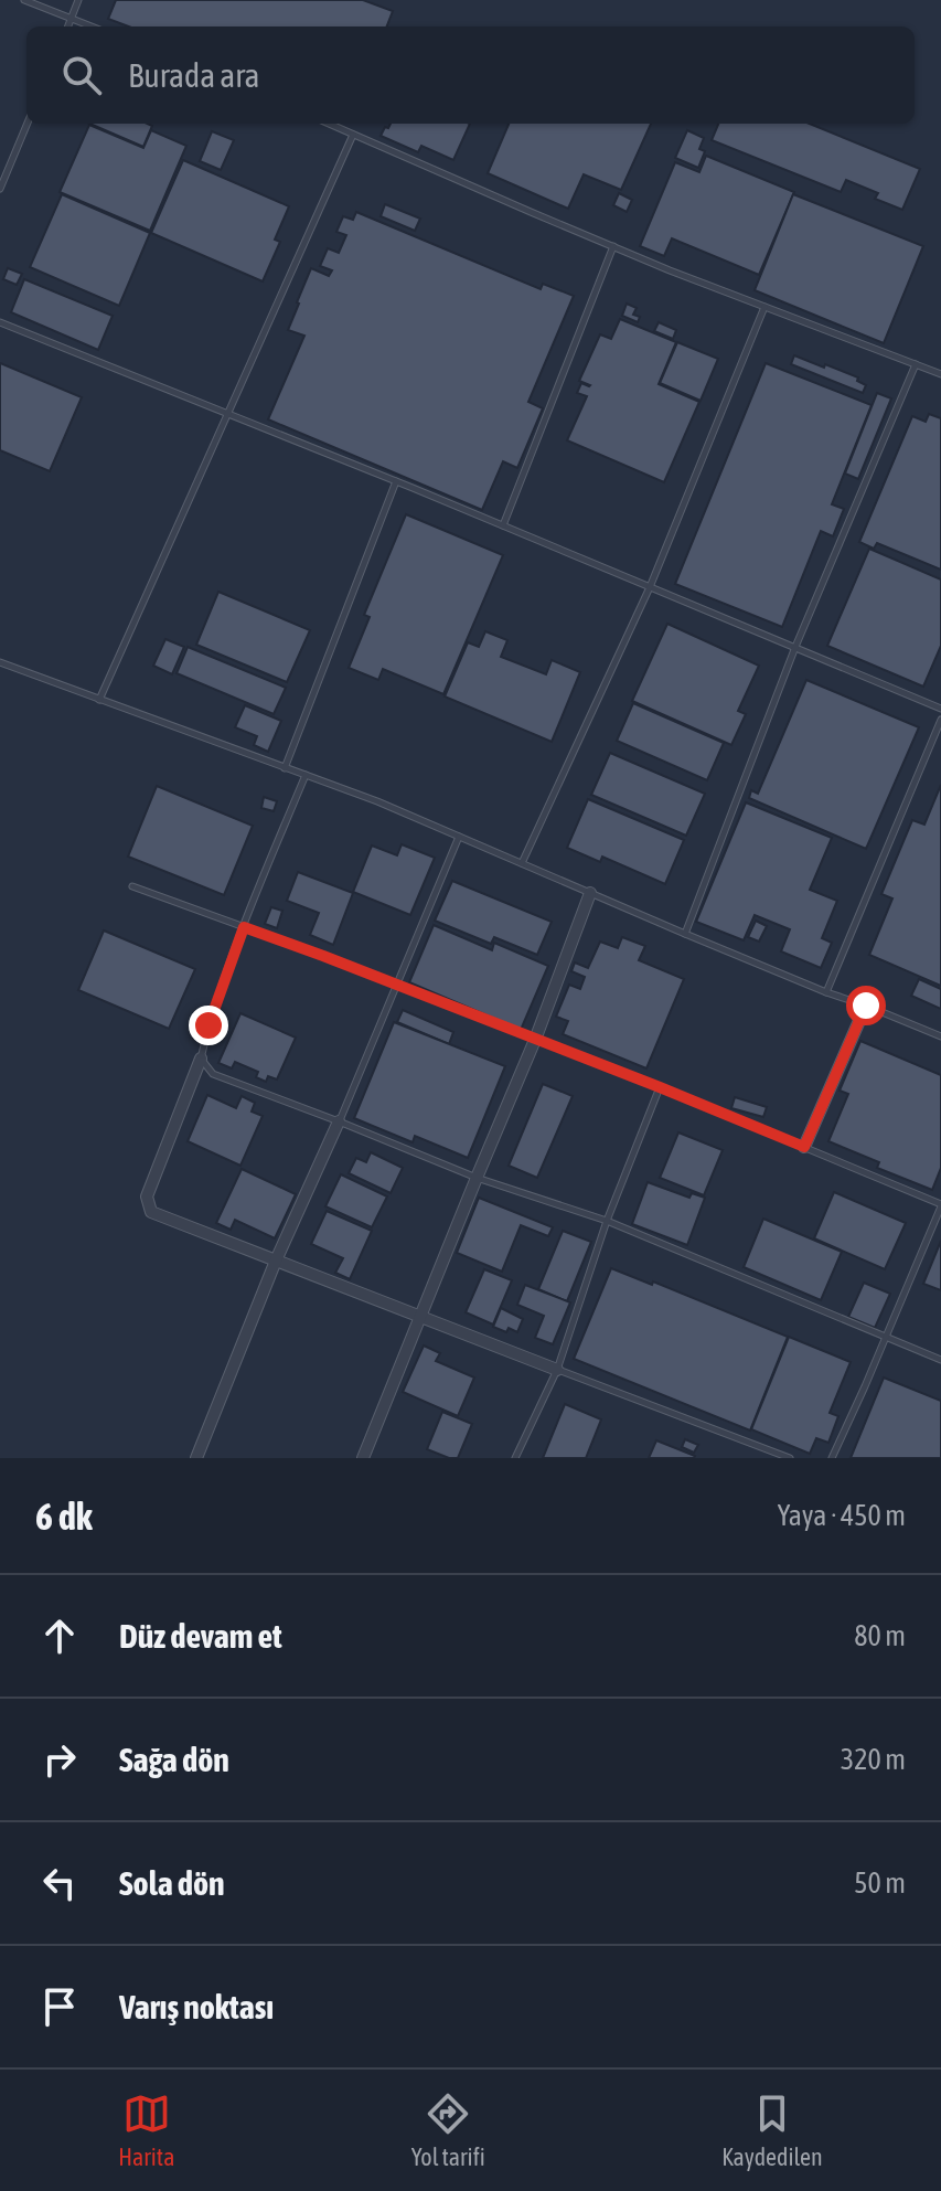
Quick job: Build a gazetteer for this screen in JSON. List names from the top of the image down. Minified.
{"page":{"search":"Burada ara","heading":["6 dk","Yaya · 450 m"],"list":[["Düz devam et","80 m"],["Sağa dön","320 m"],["Sola dön","50 m"],"Varış noktası"],"nav":["Harita","Yol tarifi","Kaydedilen"]}}
